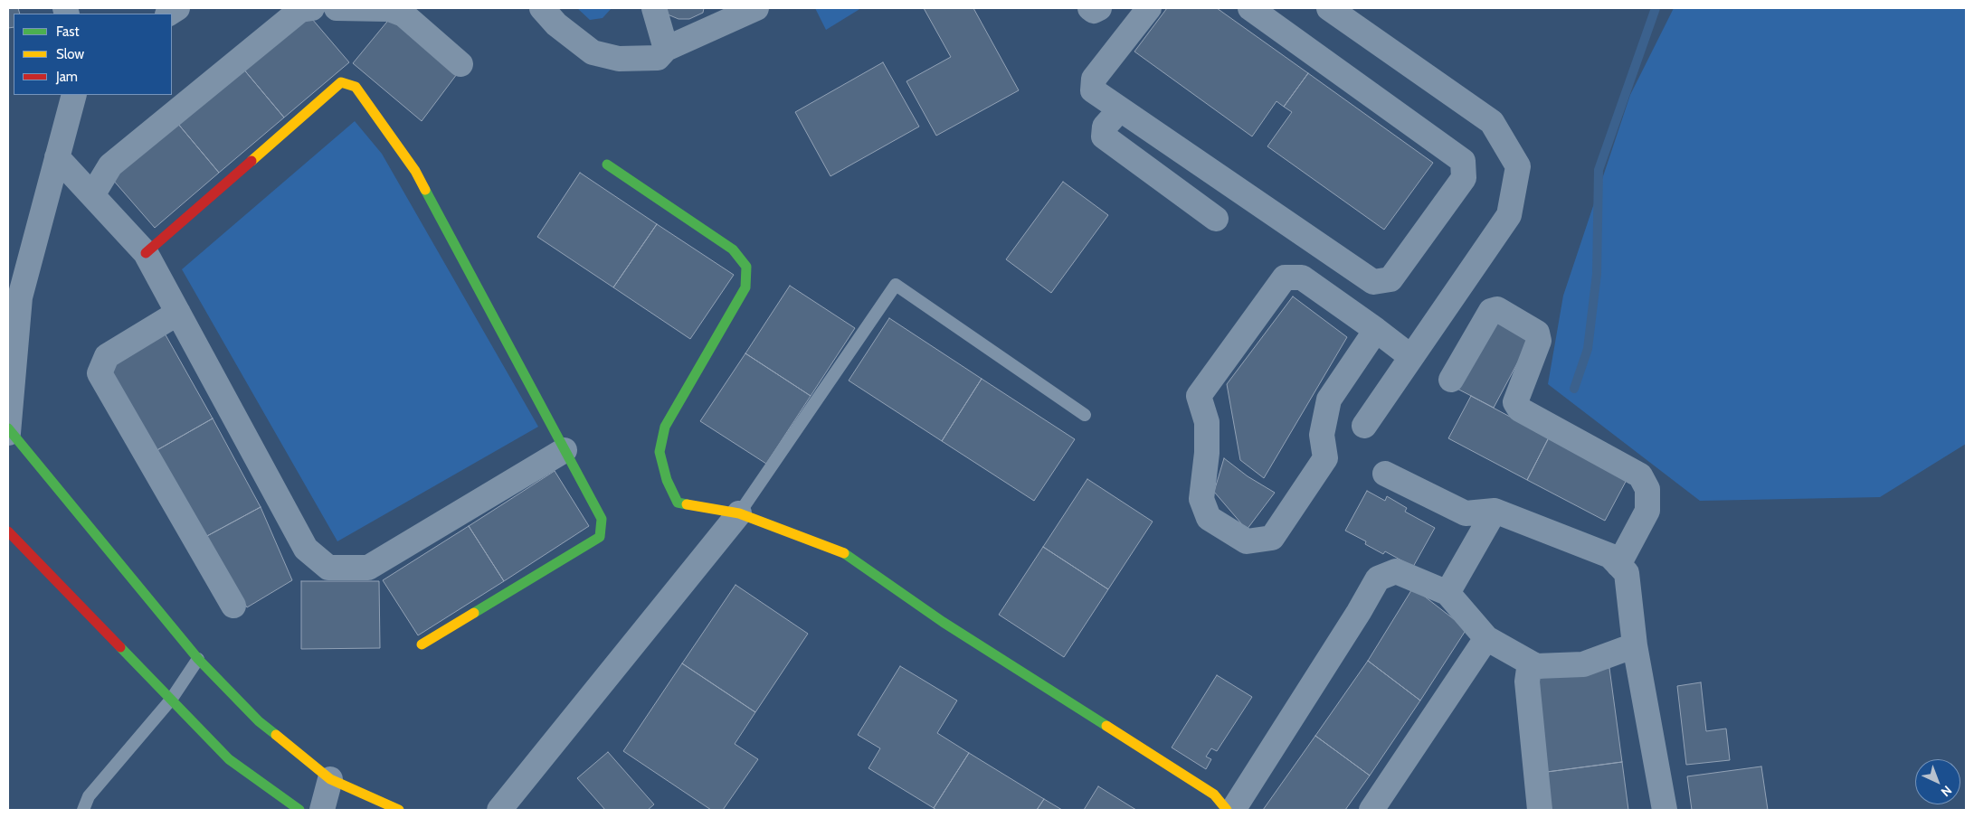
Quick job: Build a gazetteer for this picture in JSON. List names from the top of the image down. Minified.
{"legend":["Fast","Slow","Jam"],"north":"bottom right"}
